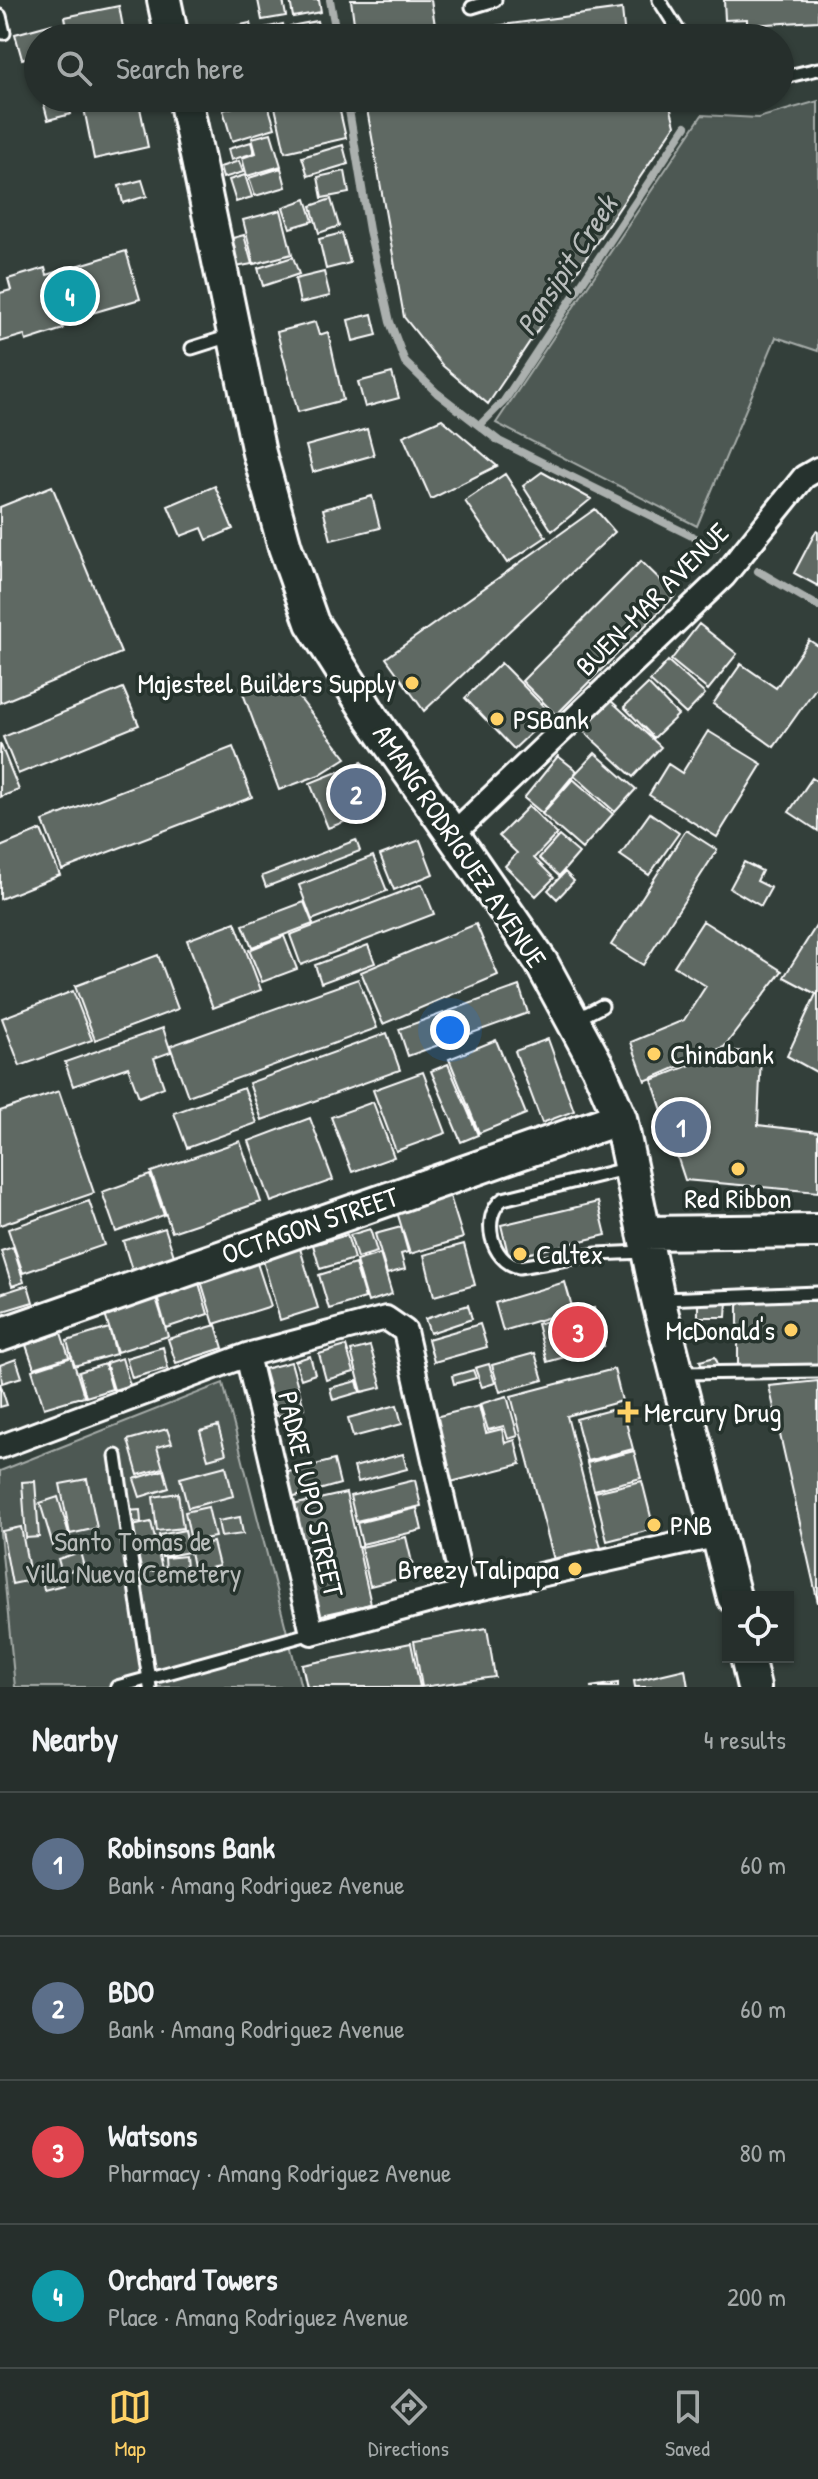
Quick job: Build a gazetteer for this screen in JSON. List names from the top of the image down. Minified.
{"streets":{"main road":["AMANG RODRIGUEZ AVENUE","OCTAGON STREET"],"street":["BUEN-MAR AVENUE","PADRE LUPO STREET"]},"crossings":[["BUEN-MAR AVENUE","AMANG RODRIGUEZ AVENUE"],["AMANG RODRIGUEZ AVENUE","OCTAGON STREET"],["AMANG RODRIGUEZ AVENUE","PADRE LUPO STREET"]],"water":["Pansipit Creek"],"parks":["Santo Tomas de Villa Nueva Cemetery"],"places":{"other":["Majesteel Builders Supply","PSBank","Chinabank","Red Ribbon","Caltex","McDonald's","PNB","Breezy Talipapa"],"health":["Mercury Drug"]},"page":{"search":"Search here","pins":["4","2","1","3"],"heading":["Nearby","4 results"],"list":[{"mark":"1","name":"Robinsons Bank","note":"Bank · Amang Rodriguez Avenue","value":"60 m"},{"mark":"2","name":"BDO","note":"Bank · Amang Rodriguez Avenue","value":"60 m"},{"mark":"3","name":"Watsons","note":"Pharmacy · Amang Rodriguez Avenue","value":"80 m"},{"mark":"4","name":"Orchard Towers","note":"Place · Amang Rodriguez Avenue","value":"200 m"}],"nav":["Map","Directions","Saved"]}}
